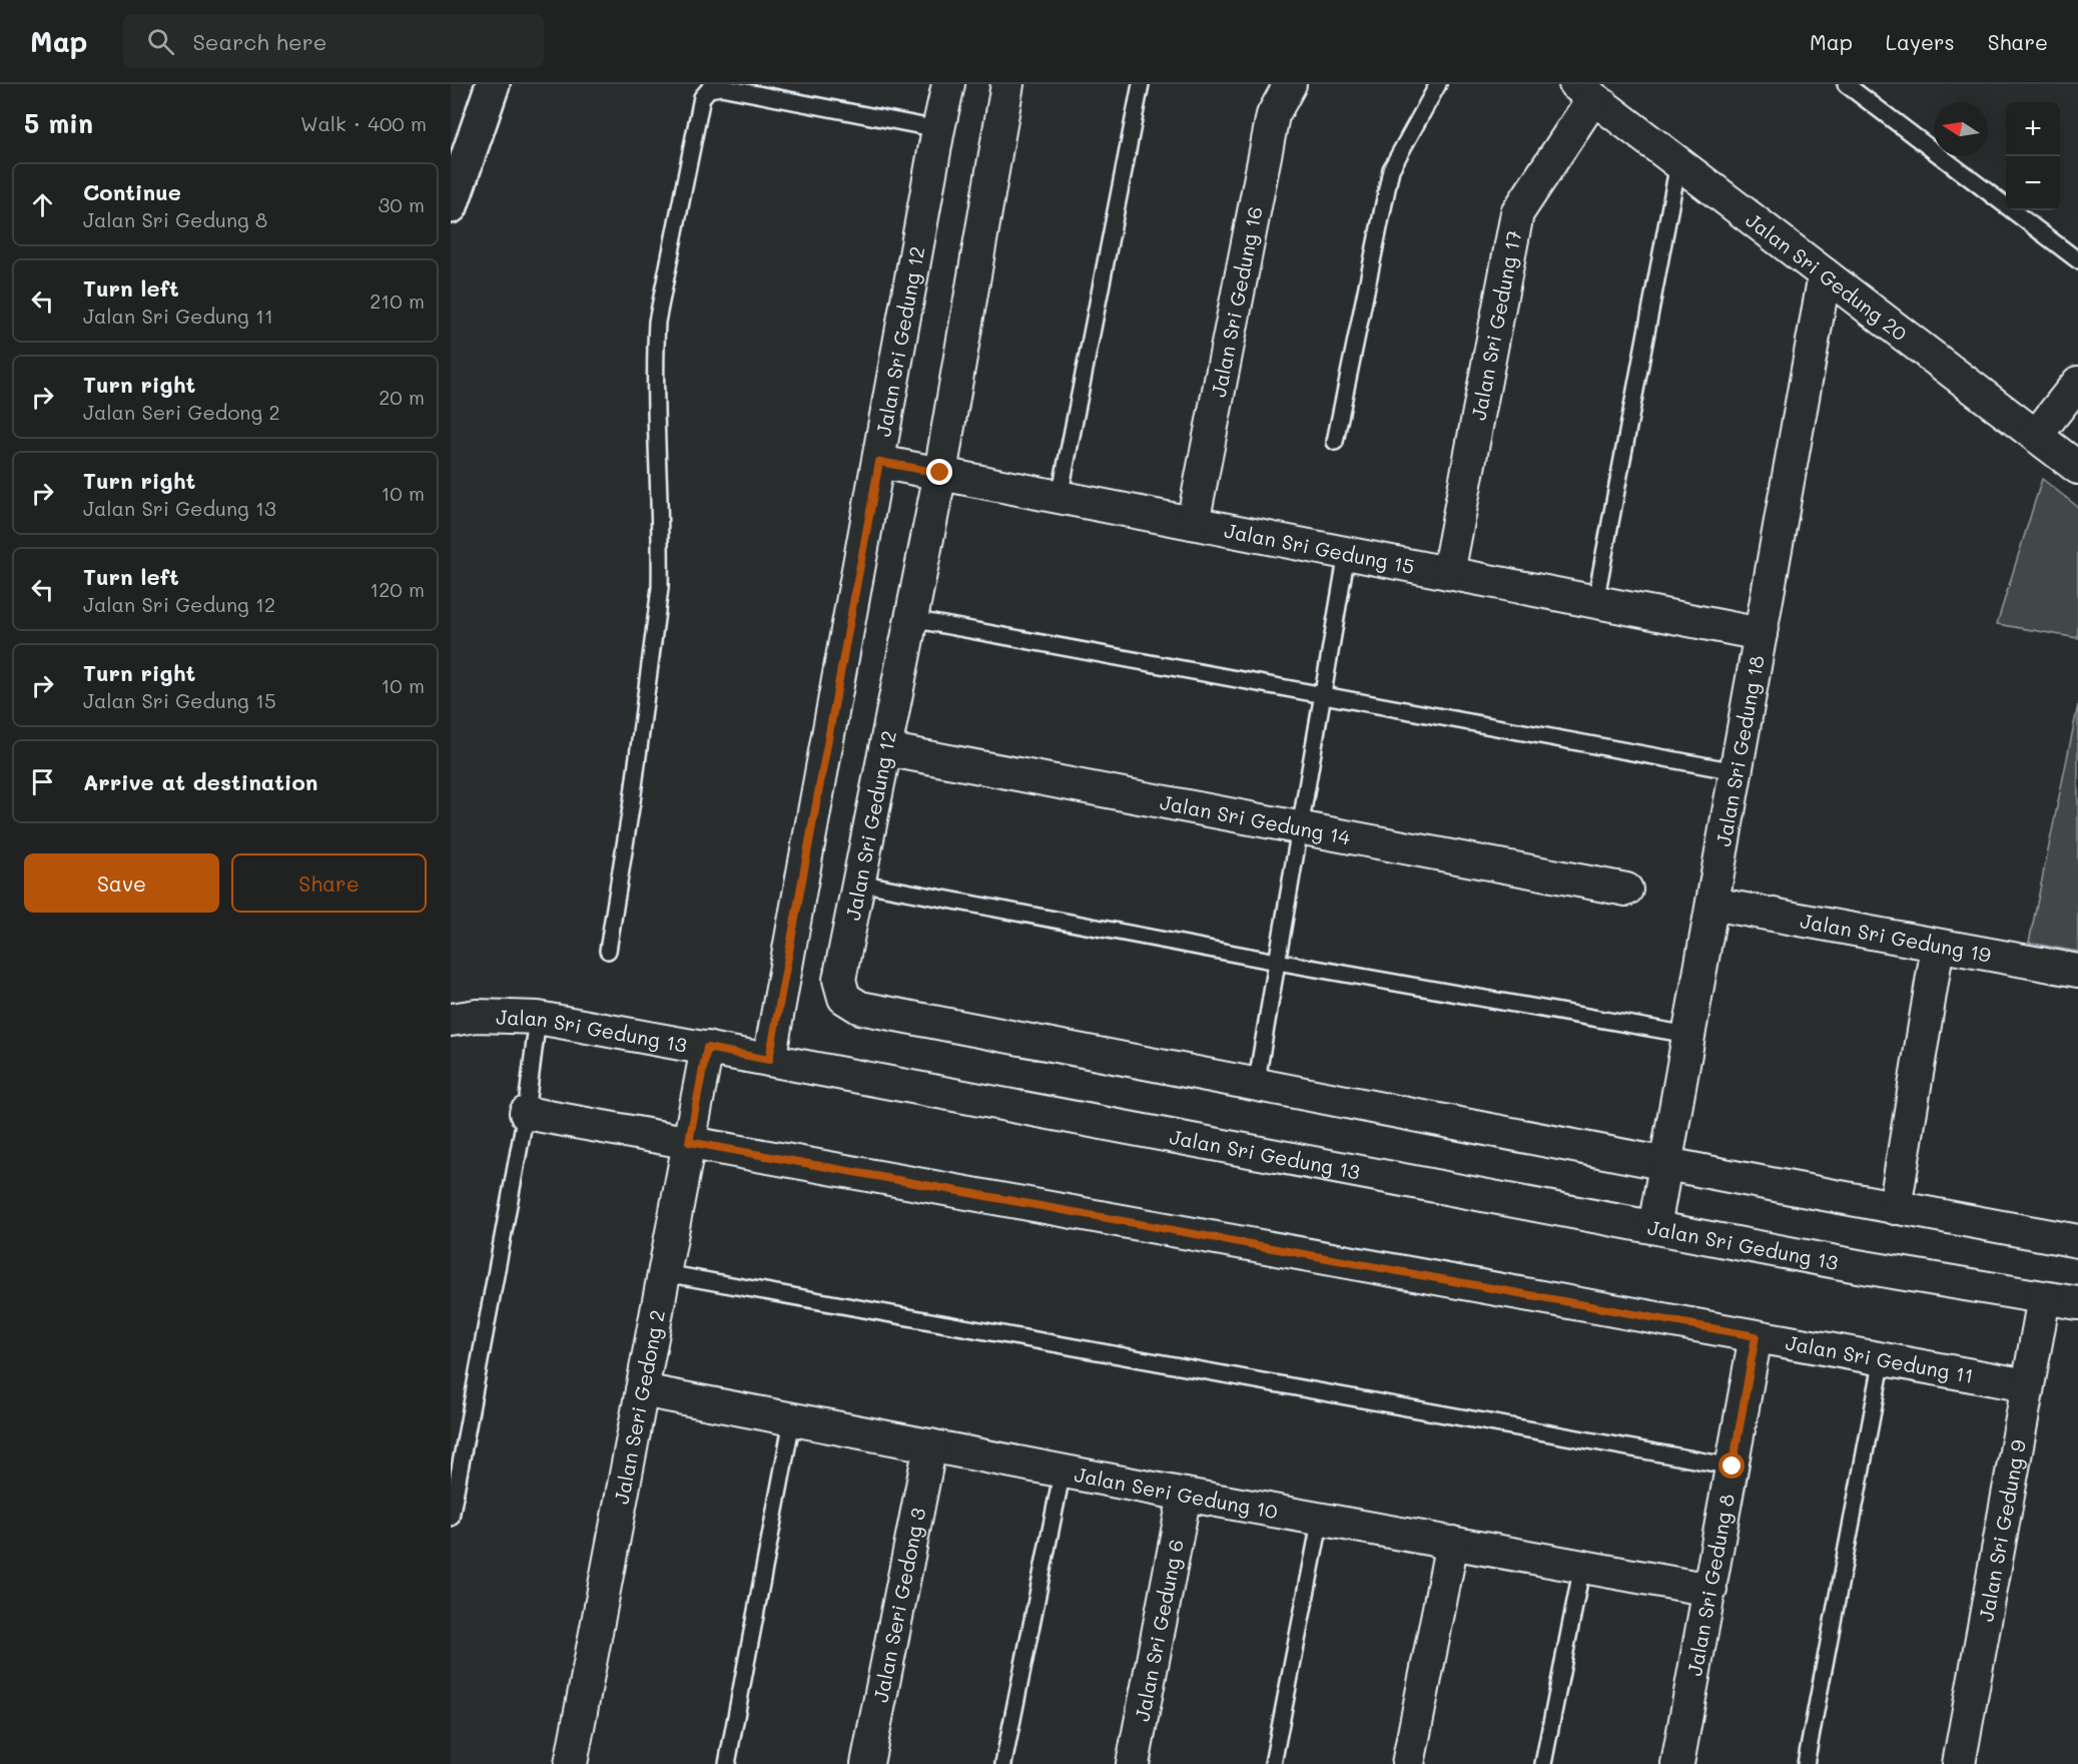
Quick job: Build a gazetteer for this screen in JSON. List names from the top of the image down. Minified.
{"streets":{"street":["Jalan Sri Gedung 20","Jalan Sri Gedung 16","Jalan Sri Gedung 17","Jalan Sri Gedung 12","Jalan Sri Gedung 15","Jalan Sri Gedung 18","Jalan Sri Gedung 14","Jalan Sri Gedung 19","Jalan Sri Gedung 13","Jalan Sri Gedung 11","Jalan Seri Gedong 2","Jalan Seri Gedung 10","Jalan Sri Gedung 9","Jalan Sri Gedung 8","Jalan Seri Gedong 3","Jalan Sri Gedung 6"]},"crossings":[["Jalan Sri Gedung 20","Jalan Sri Gedung 17"],["Jalan Sri Gedung 20","Jalan Sri Gedung 18"],["Jalan Sri Gedung 16","Jalan Sri Gedung 15"],["Jalan Sri Gedung 17","Jalan Sri Gedung 15"],["Jalan Sri Gedung 12","Jalan Sri Gedung 15"],["Jalan Sri Gedung 12","Jalan Sri Gedung 14"],["Jalan Sri Gedung 12","Jalan Sri Gedung 13"],["Jalan Sri Gedung 15","Jalan Sri Gedung 18"],["Jalan Sri Gedung 18","Jalan Sri Gedung 19"],["Jalan Sri Gedung 18","Jalan Sri Gedung 13"],["Jalan Sri Gedung 13","Jalan Seri Gedong 2"],["Jalan Sri Gedung 13","Jalan Sri Gedung 9"],["Jalan Sri Gedung 11","Jalan Seri Gedong 2"],["Jalan Sri Gedung 11","Jalan Sri Gedung 9"],["Jalan Sri Gedung 11","Jalan Sri Gedung 8"],["Jalan Seri Gedong 2","Jalan Seri Gedung 10"],["Jalan Seri Gedung 10","Jalan Sri Gedung 8"],["Jalan Seri Gedung 10","Jalan Seri Gedong 3"],["Jalan Seri Gedung 10","Jalan Sri Gedung 6"]],"north":"left","page":{"header":"Map","search":"Search here","nav":["Map","Layers","Share"],"heading":["5 min","Walk · 400 m"],"map_buttons":["+","−"],"list":[["Continue","Jalan Sri Gedung 8","30 m"],["Turn left","Jalan Sri Gedung 11","210 m"],["Turn right","Jalan Seri Gedong 2","20 m"],["Turn right","Jalan Sri Gedung 13","10 m"],["Turn left","Jalan Sri Gedung 12","120 m"],["Turn right","Jalan Sri Gedung 15","10 m"],"Arrive at destination"],"buttons":["Save","Share"]}}
